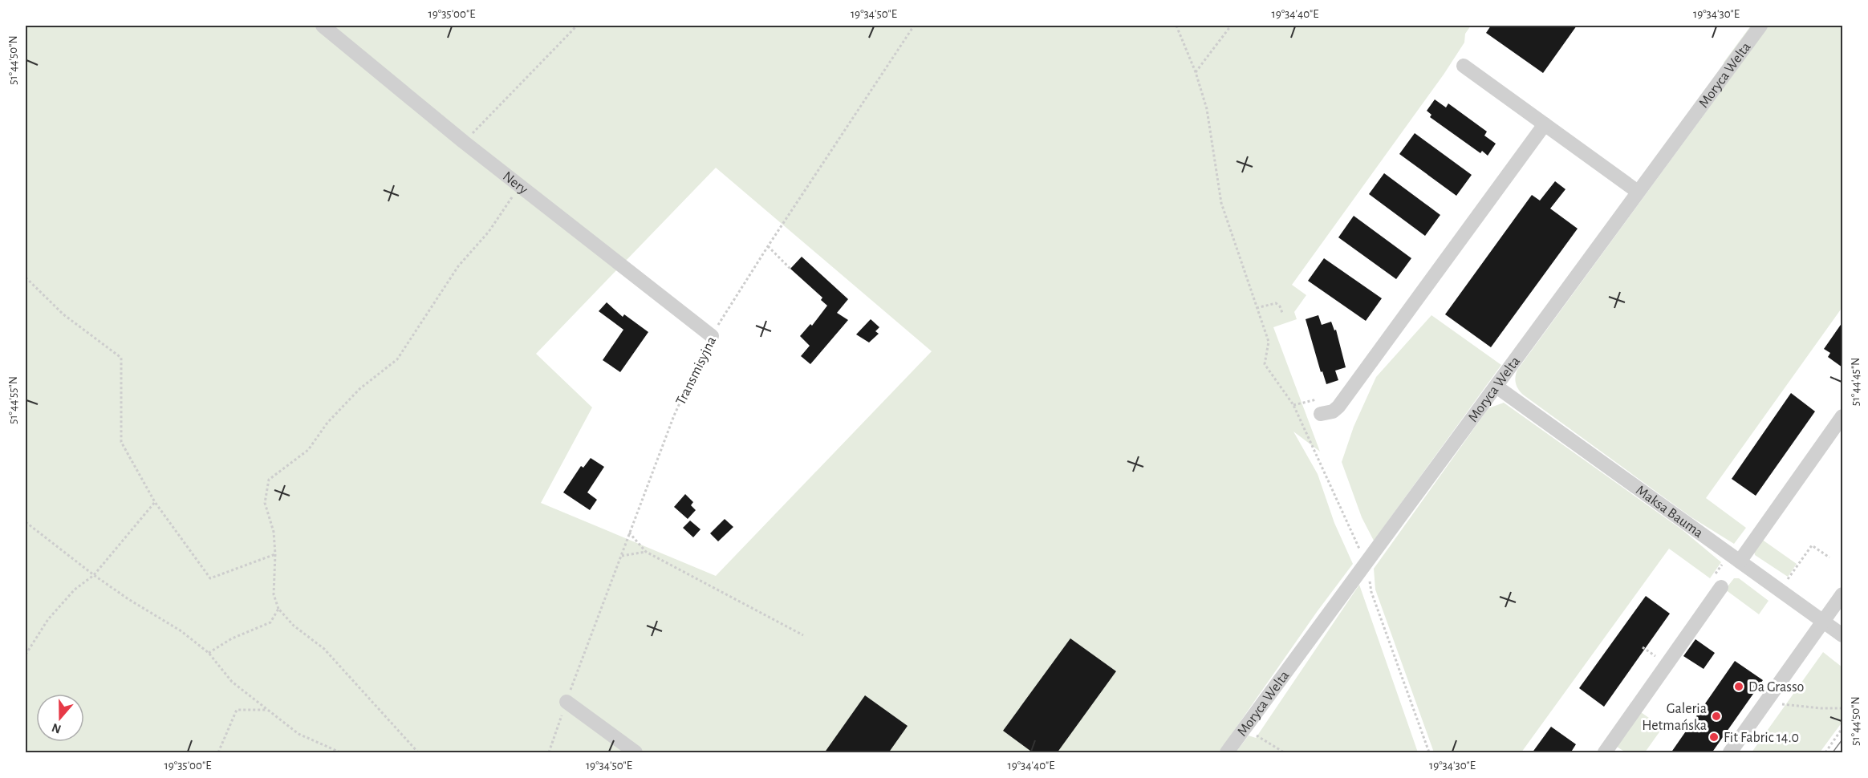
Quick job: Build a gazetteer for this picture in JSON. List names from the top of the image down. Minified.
{"streets":{"street":["Moryca Welta","Nery","Maksa Bauma"],"path":["Transmisyjna"]},"crossings":[["Moryca Welta","Maksa Bauma"],["Nery","Transmisyjna"]],"places":["Da Grasso","Galeria Hetmańska","Fit Fabric 14.0"],"north":"bottom","coordinates":["19°35'00\"E","19°34'50\"E","19°34'40\"E","19°34'30\"E","51°44'50\"N","51°44'45\"N","51°44'55\"N"]}
